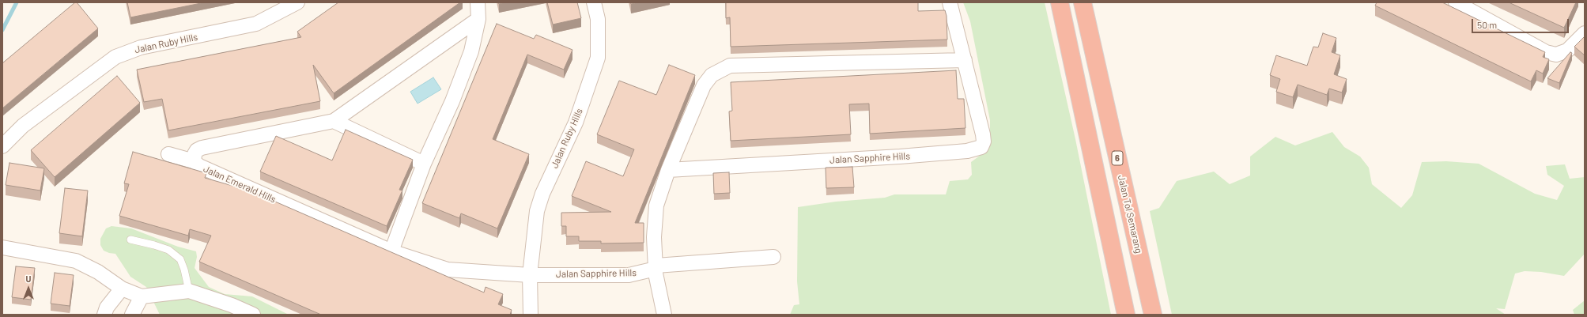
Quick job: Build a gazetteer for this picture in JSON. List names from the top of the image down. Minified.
{"streets":{"highway":["6","Jalan Tol Semarang"],"street":["Jalan Ruby Hills","Jalan Sapphire Hills","Jalan Emerald Hills"]},"crossings":[["Jalan Ruby Hills","Jalan Sapphire Hills"],["Jalan Ruby Hills","Jalan Emerald Hills"],["Jalan Sapphire Hills","Jalan Emerald Hills"]],"scale_bar":"50 m","north":"top"}
